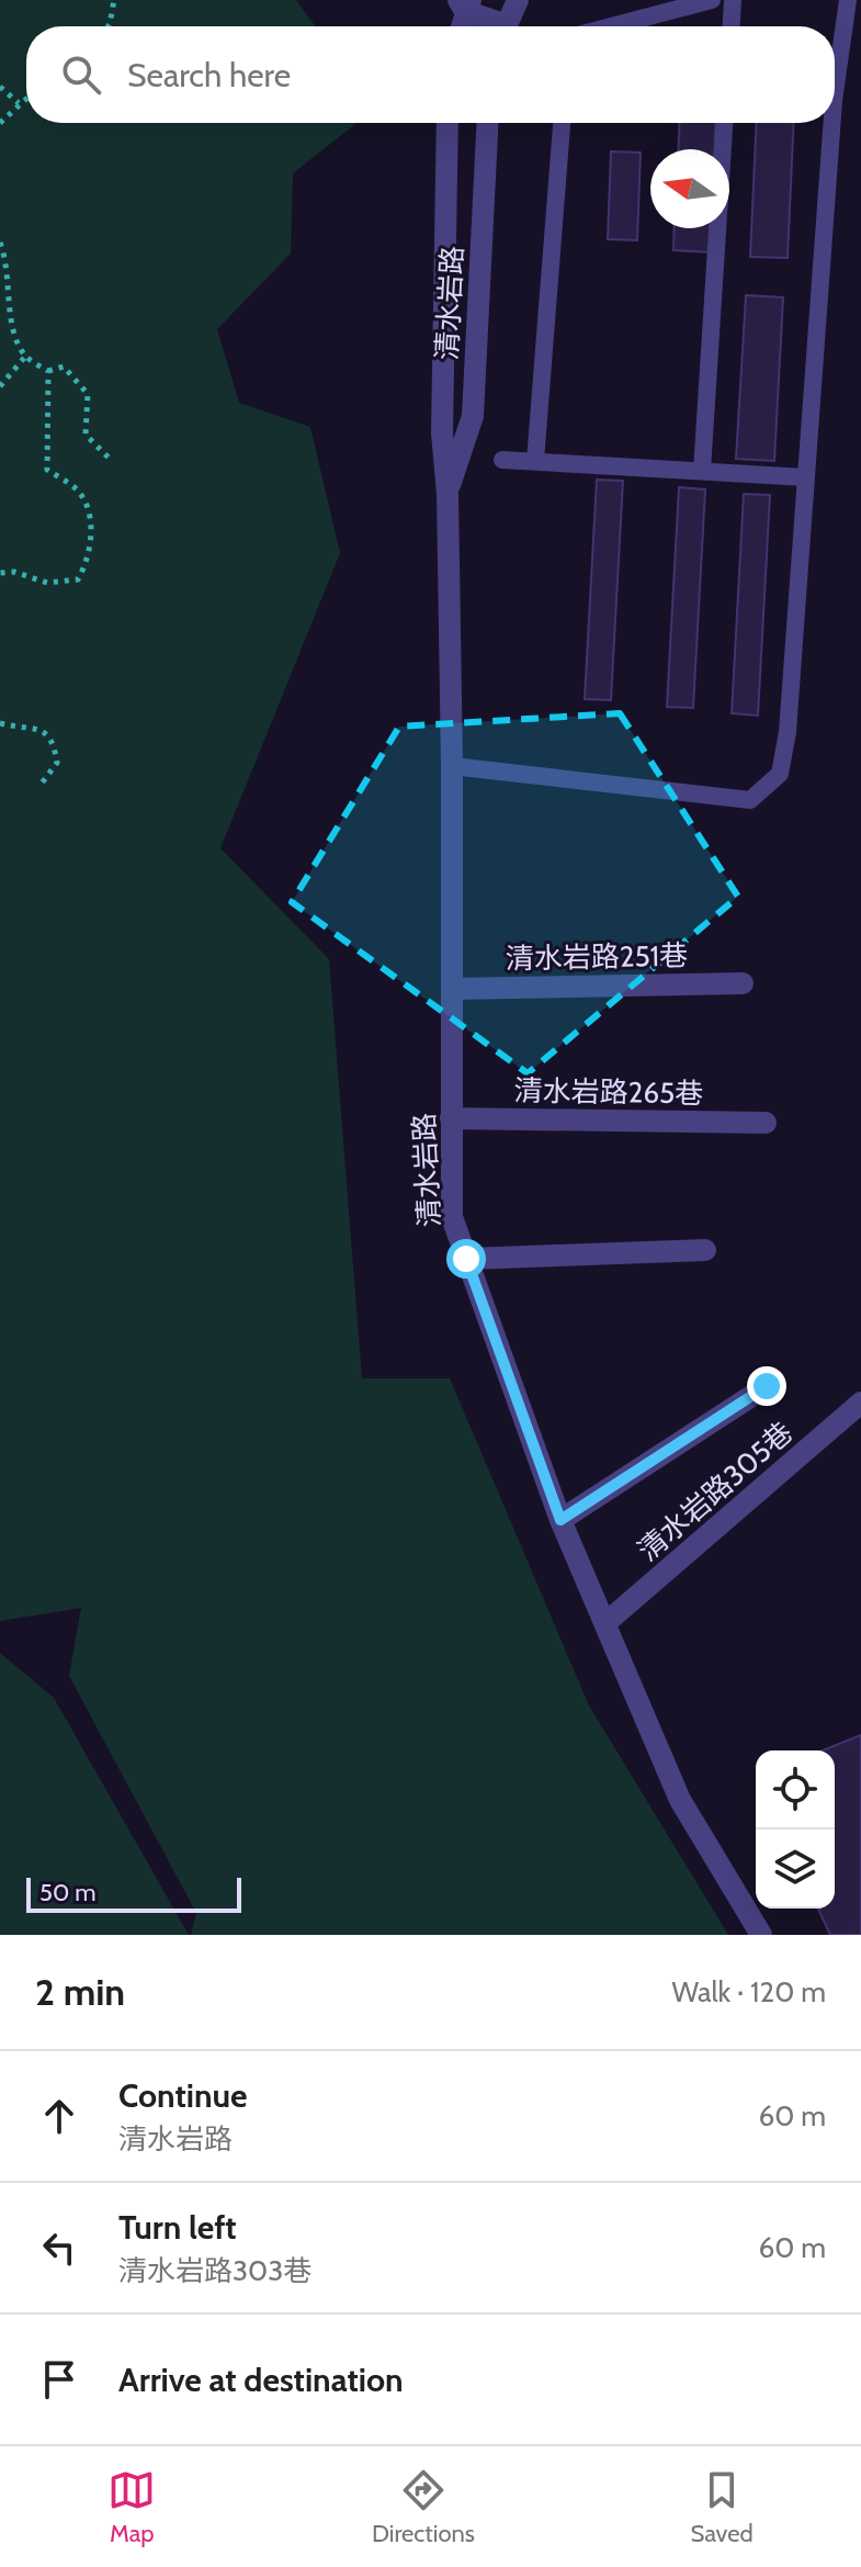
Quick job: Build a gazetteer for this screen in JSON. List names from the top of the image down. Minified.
{"streets":{"street":["清水岩路","清水岩路251巷","清水岩路265巷","清水岩路305巷"]},"crossings":[["清水岩路","清水岩路251巷"],["清水岩路","清水岩路265巷"],["清水岩路","清水岩路305巷"]],"scale_bar":"50 m","north":"left","page":{"search":"Search here","scale":"50 m","heading":["2 min","Walk · 120 m"],"list":[["Continue","清水岩路","60 m"],["Turn left","清水岩路303巷","60 m"],"Arrive at destination"],"nav":["Map","Directions","Saved"]}}
